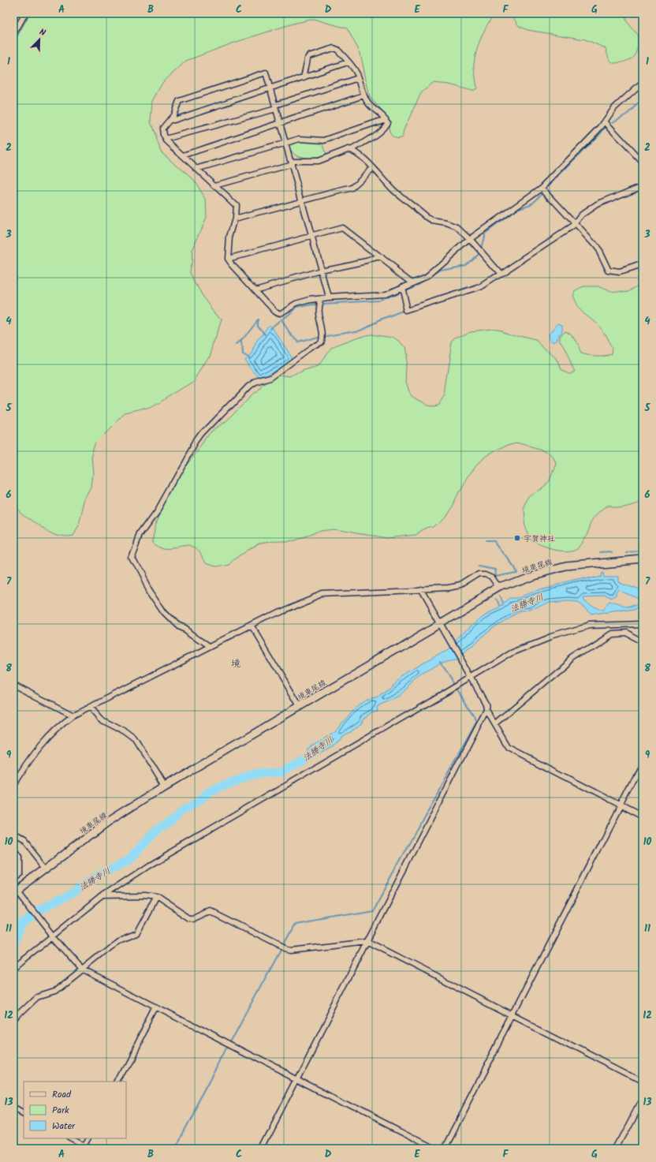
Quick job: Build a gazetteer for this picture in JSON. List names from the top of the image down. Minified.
{"streets":{"main road":["境車尾線"]},"districts":["境"],"water":["法勝寺川"],"places":["宇賀神社"],"legend":["Road","Park","Water"],"north":"top right","grid":{"columns":["A","B","C","D","E","F","G"],"rows":["1","2","3","4","5","6","7","8","9","10","11","12","13"]}}
